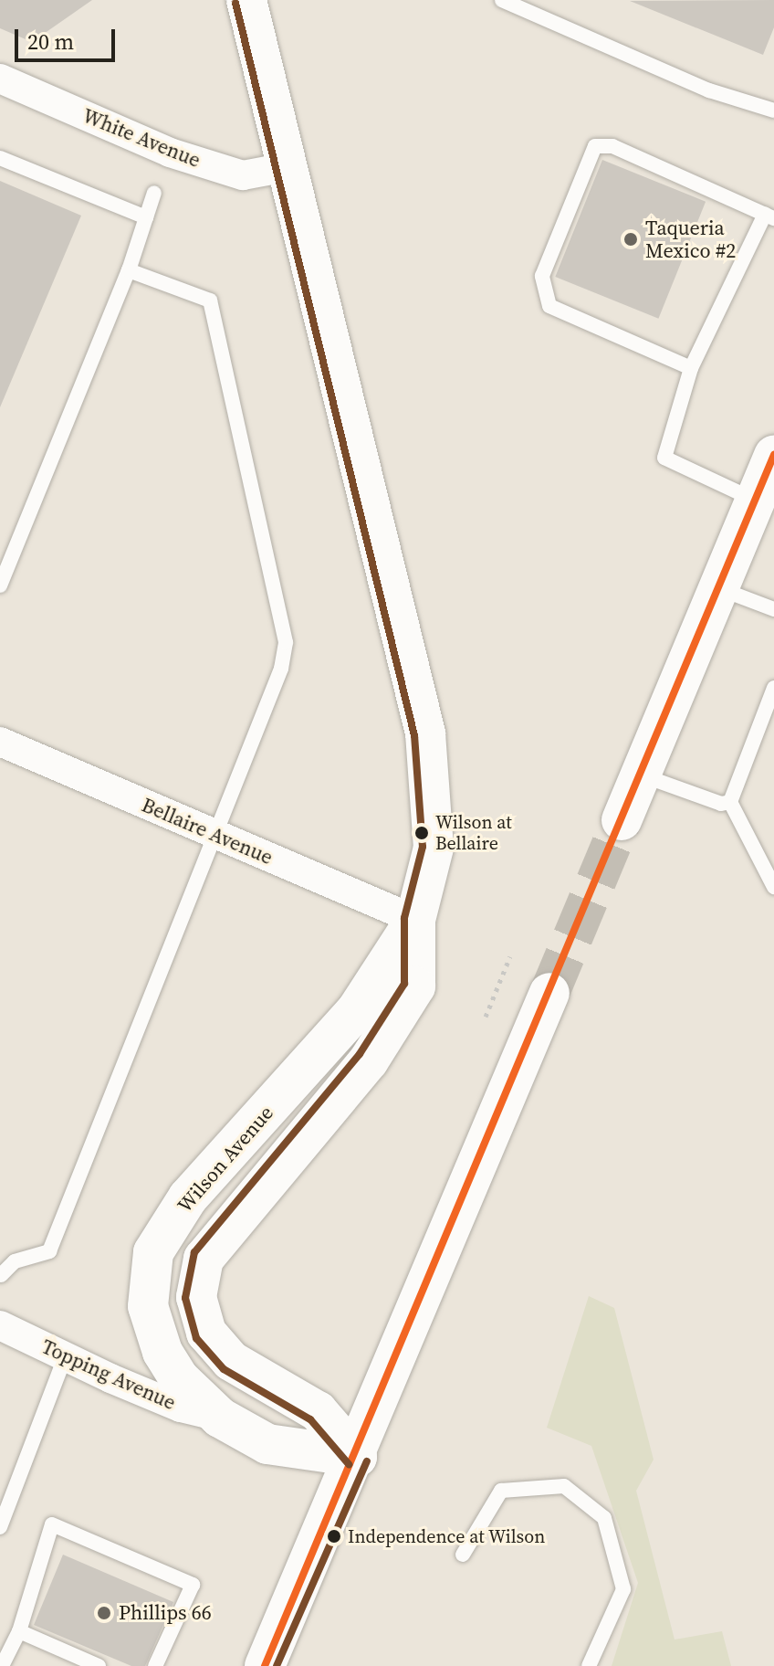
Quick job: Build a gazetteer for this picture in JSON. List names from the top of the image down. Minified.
{"streets":{"main road":["Wilson Avenue"],"street":["White Avenue","Bellaire Avenue","Topping Avenue"]},"crossings":[["White Avenue","Wilson Avenue"],["Bellaire Avenue","Wilson Avenue"],["Wilson Avenue","Topping Avenue"]],"places":["Taqueria Mexico #2","Wilson at Bellaire","Independence at Wilson","Phillips 66"],"scale_bar":"20 m"}
